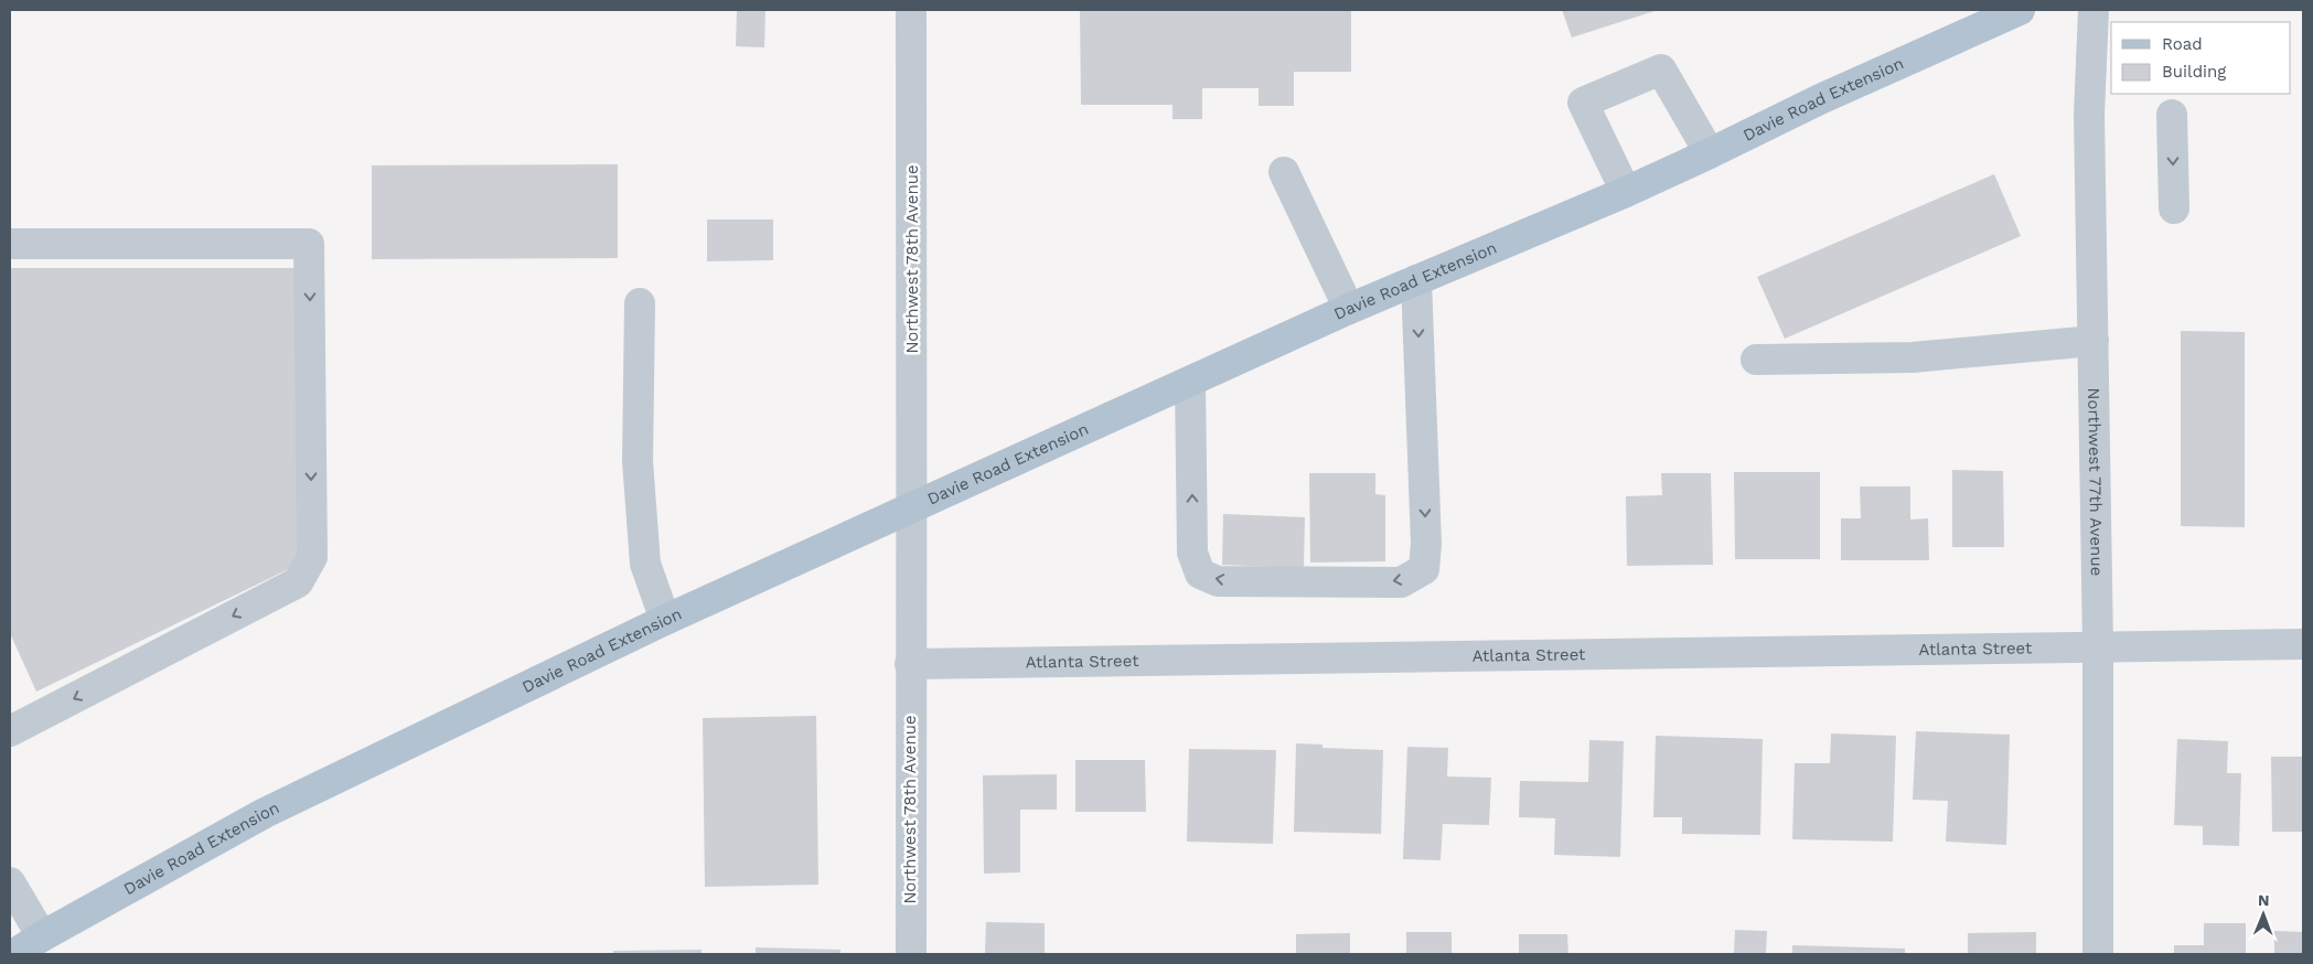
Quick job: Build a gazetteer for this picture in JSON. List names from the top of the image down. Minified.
{"streets":{"main road":["Davie Road Extension"],"street":["Northwest 78th Avenue","Northwest 77th Avenue","Atlanta Street"]},"crossings":[["Davie Road Extension","Northwest 78th Avenue"],["Northwest 78th Avenue","Atlanta Street"],["Northwest 77th Avenue","Atlanta Street"]],"legend":["Road","Building"],"north":"top"}
